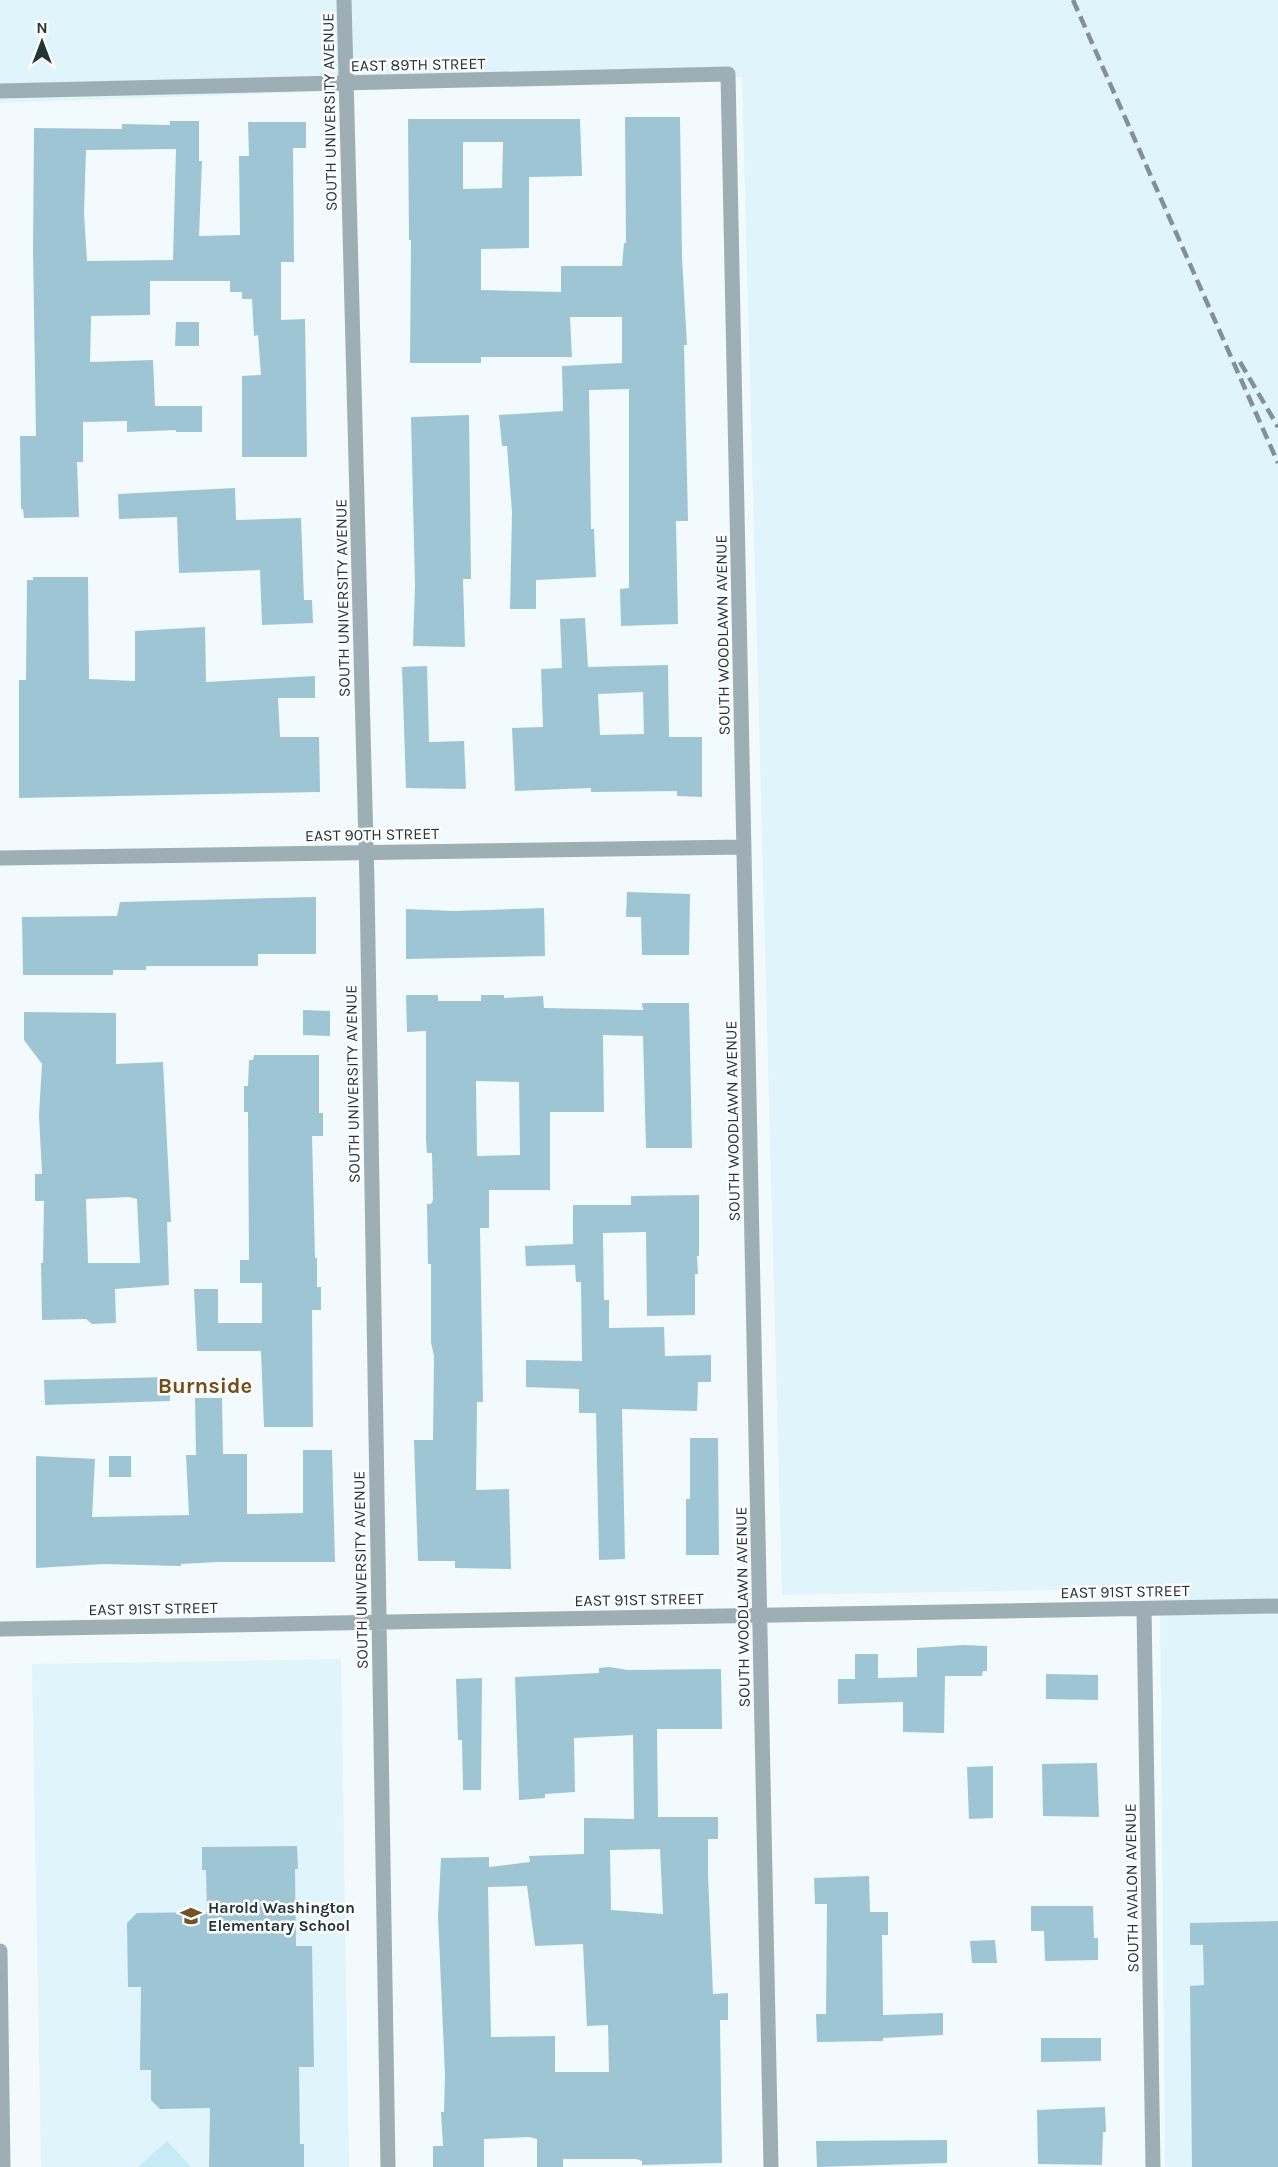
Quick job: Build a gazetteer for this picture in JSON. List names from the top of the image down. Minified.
{"streets":{"street":["EAST 89TH STREET","SOUTH UNIVERSITY AVENUE","SOUTH WOODLAWN AVENUE","EAST 90TH STREET","EAST 91ST STREET","SOUTH AVALON AVENUE"]},"crossings":[["EAST 89TH STREET","SOUTH UNIVERSITY AVENUE"],["EAST 89TH STREET","SOUTH WOODLAWN AVENUE"],["SOUTH UNIVERSITY AVENUE","EAST 90TH STREET"],["SOUTH UNIVERSITY AVENUE","EAST 91ST STREET"],["SOUTH WOODLAWN AVENUE","EAST 90TH STREET"],["SOUTH WOODLAWN AVENUE","EAST 91ST STREET"],["EAST 91ST STREET","SOUTH AVALON AVENUE"]],"districts":["Burnside"],"places":{"school or university":["Harold Washington Elementary School"]},"north":"top"}
